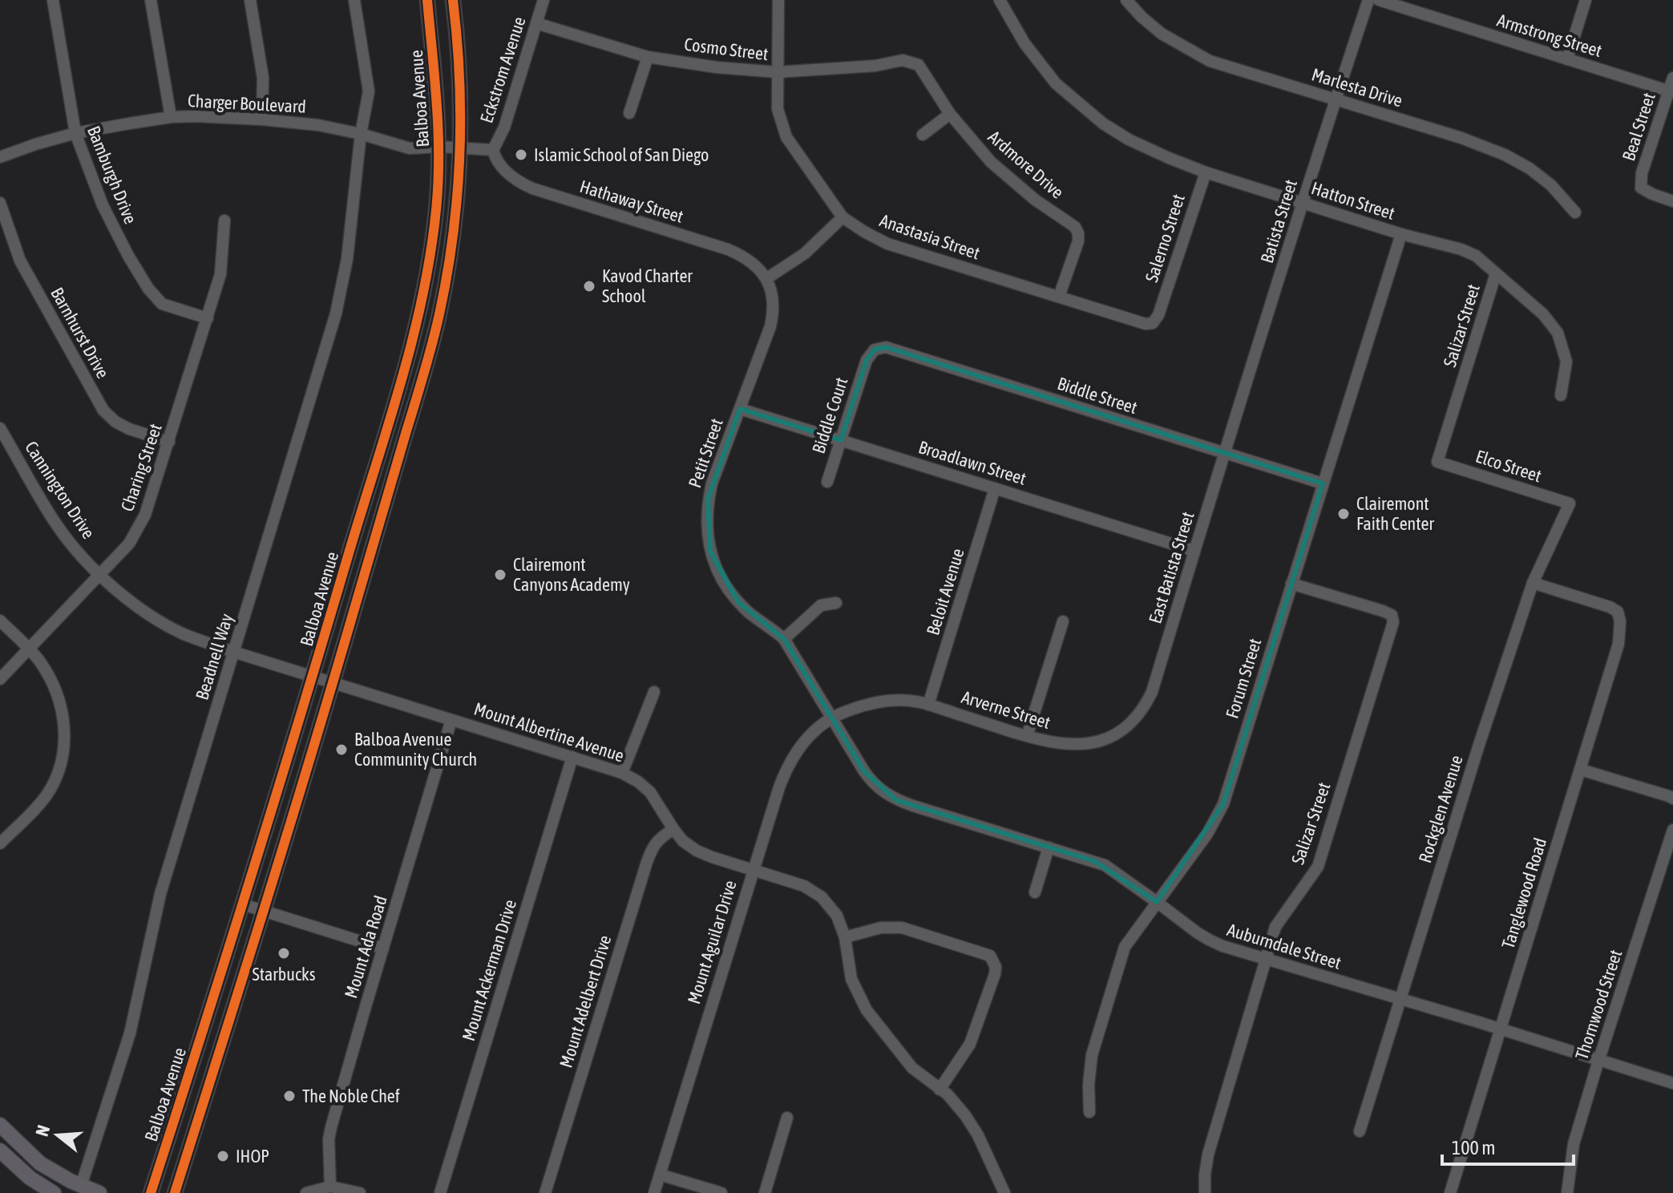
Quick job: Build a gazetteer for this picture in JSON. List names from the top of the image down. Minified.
{"streets":{"main road":["Balboa Avenue"],"street":["Armstrong Street","Cosmo Street","Eckstrom Avenue","Marlesta Drive","Charger Boulevard","Beal Street","Ardmore Drive","Bamburgh Drive","Hatton Street","Hathaway Street","Batista Street","Anastasia Street","Salerno Street","Salizar Street","Barnhurst Drive","Biddle Street","Biddle Court","Petit Street","Broadlawn Street","Elco Street","Charing Street","Cannington Drive","East Batista Street","Beloit Avenue","Beadnell Way","Forum Street","Arverne Street","Mount Albertine Avenue","Rockglen Avenue","Tanglewood Road","Mount Aguilar Drive","Auburndale Street","Mount Ada Road","Mount Ackerman Drive","Mount Adelbert Drive","Thornwood Street"]},"crossings":[["Armstrong Street","Beal Street"],["Cosmo Street","Eckstrom Avenue"],["Cosmo Street","Ardmore Drive"],["Cosmo Street","Anastasia Street"],["Eckstrom Avenue","Charger Boulevard"],["Eckstrom Avenue","Hathaway Street"],["Marlesta Drive","Batista Street"],["Balboa Avenue","Charger Boulevard"],["Balboa Avenue","Cannington Drive"],["Balboa Avenue","Mount Albertine Avenue"],["Charger Boulevard","Bamburgh Drive"],["Charger Boulevard","Hathaway Street"],["Charger Boulevard","Beadnell Way"],["Ardmore Drive","Anastasia Street"],["Bamburgh Drive","Charing Street"],["Hatton Street","Batista Street"],["Hatton Street","Salerno Street"],["Hatton Street","Salizar Street"],["Hatton Street","Forum Street"],["Hathaway Street","Petit Street"],["Batista Street","Biddle Street"],["Batista Street","East Batista Street"],["Anastasia Street","Salerno Street"],["Salizar Street","Elco Street"],["Salizar Street","Forum Street"],["Salizar Street","Auburndale Street"],["Barnhurst Drive","Charing Street"],["Biddle Street","Biddle Court"],["Biddle Street","East Batista Street"],["Biddle Street","Forum Street"],["Biddle Court","Broadlawn Street"],["Petit Street","Broadlawn Street"],["Petit Street","Arverne Street"],["Petit Street","Mount Aguilar Drive"],["Petit Street","Auburndale Street"],["Broadlawn Street","East Batista Street"],["Broadlawn Street","Beloit Avenue"],["Elco Street","Rockglen Avenue"],["Charing Street","Cannington Drive"],["Cannington Drive","Beadnell Way"],["Cannington Drive","Mount Albertine Avenue"],["East Batista Street","Arverne Street"],["Beloit Avenue","Arverne Street"],["Forum Street","Auburndale Street"],["Arverne Street","Mount Aguilar Drive"],["Arverne Street","Auburndale Street"],["Mount Albertine Avenue","Mount Aguilar Drive"],["Mount Albertine Avenue","Mount Ada Road"],["Mount Albertine Avenue","Mount Ackerman Drive"],["Mount Albertine Avenue","Mount Adelbert Drive"],["Rockglen Avenue","Tanglewood Road"],["Rockglen Avenue","Auburndale Street"],["Tanglewood Road","Auburndale Street"],["Mount Aguilar Drive","Auburndale Street"],["Auburndale Street","Thornwood Street"]],"places":["Islamic School of San Diego","Kavod Charter School","Clairemont Faith Center","Clairemont Canyons Academy","Balboa Avenue Community Church","Starbucks","The Noble Chef","IHOP"],"scale_bar":"100 m","north":"left"}
